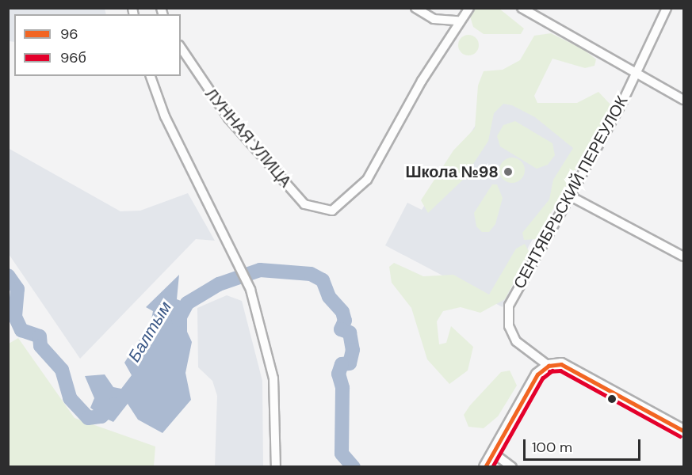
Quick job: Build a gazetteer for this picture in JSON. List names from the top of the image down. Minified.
{"streets":{"street":["ЛУННАЯ УЛИЦА","СЕНТЯБРЬСКИЙ ПЕРЕУЛОК"]},"water":["Балтым"],"places":["Школа №98"],"lines":["transit line 96","transit line 96б"],"legend":["96","96б"],"scale_bar":"100 m"}
